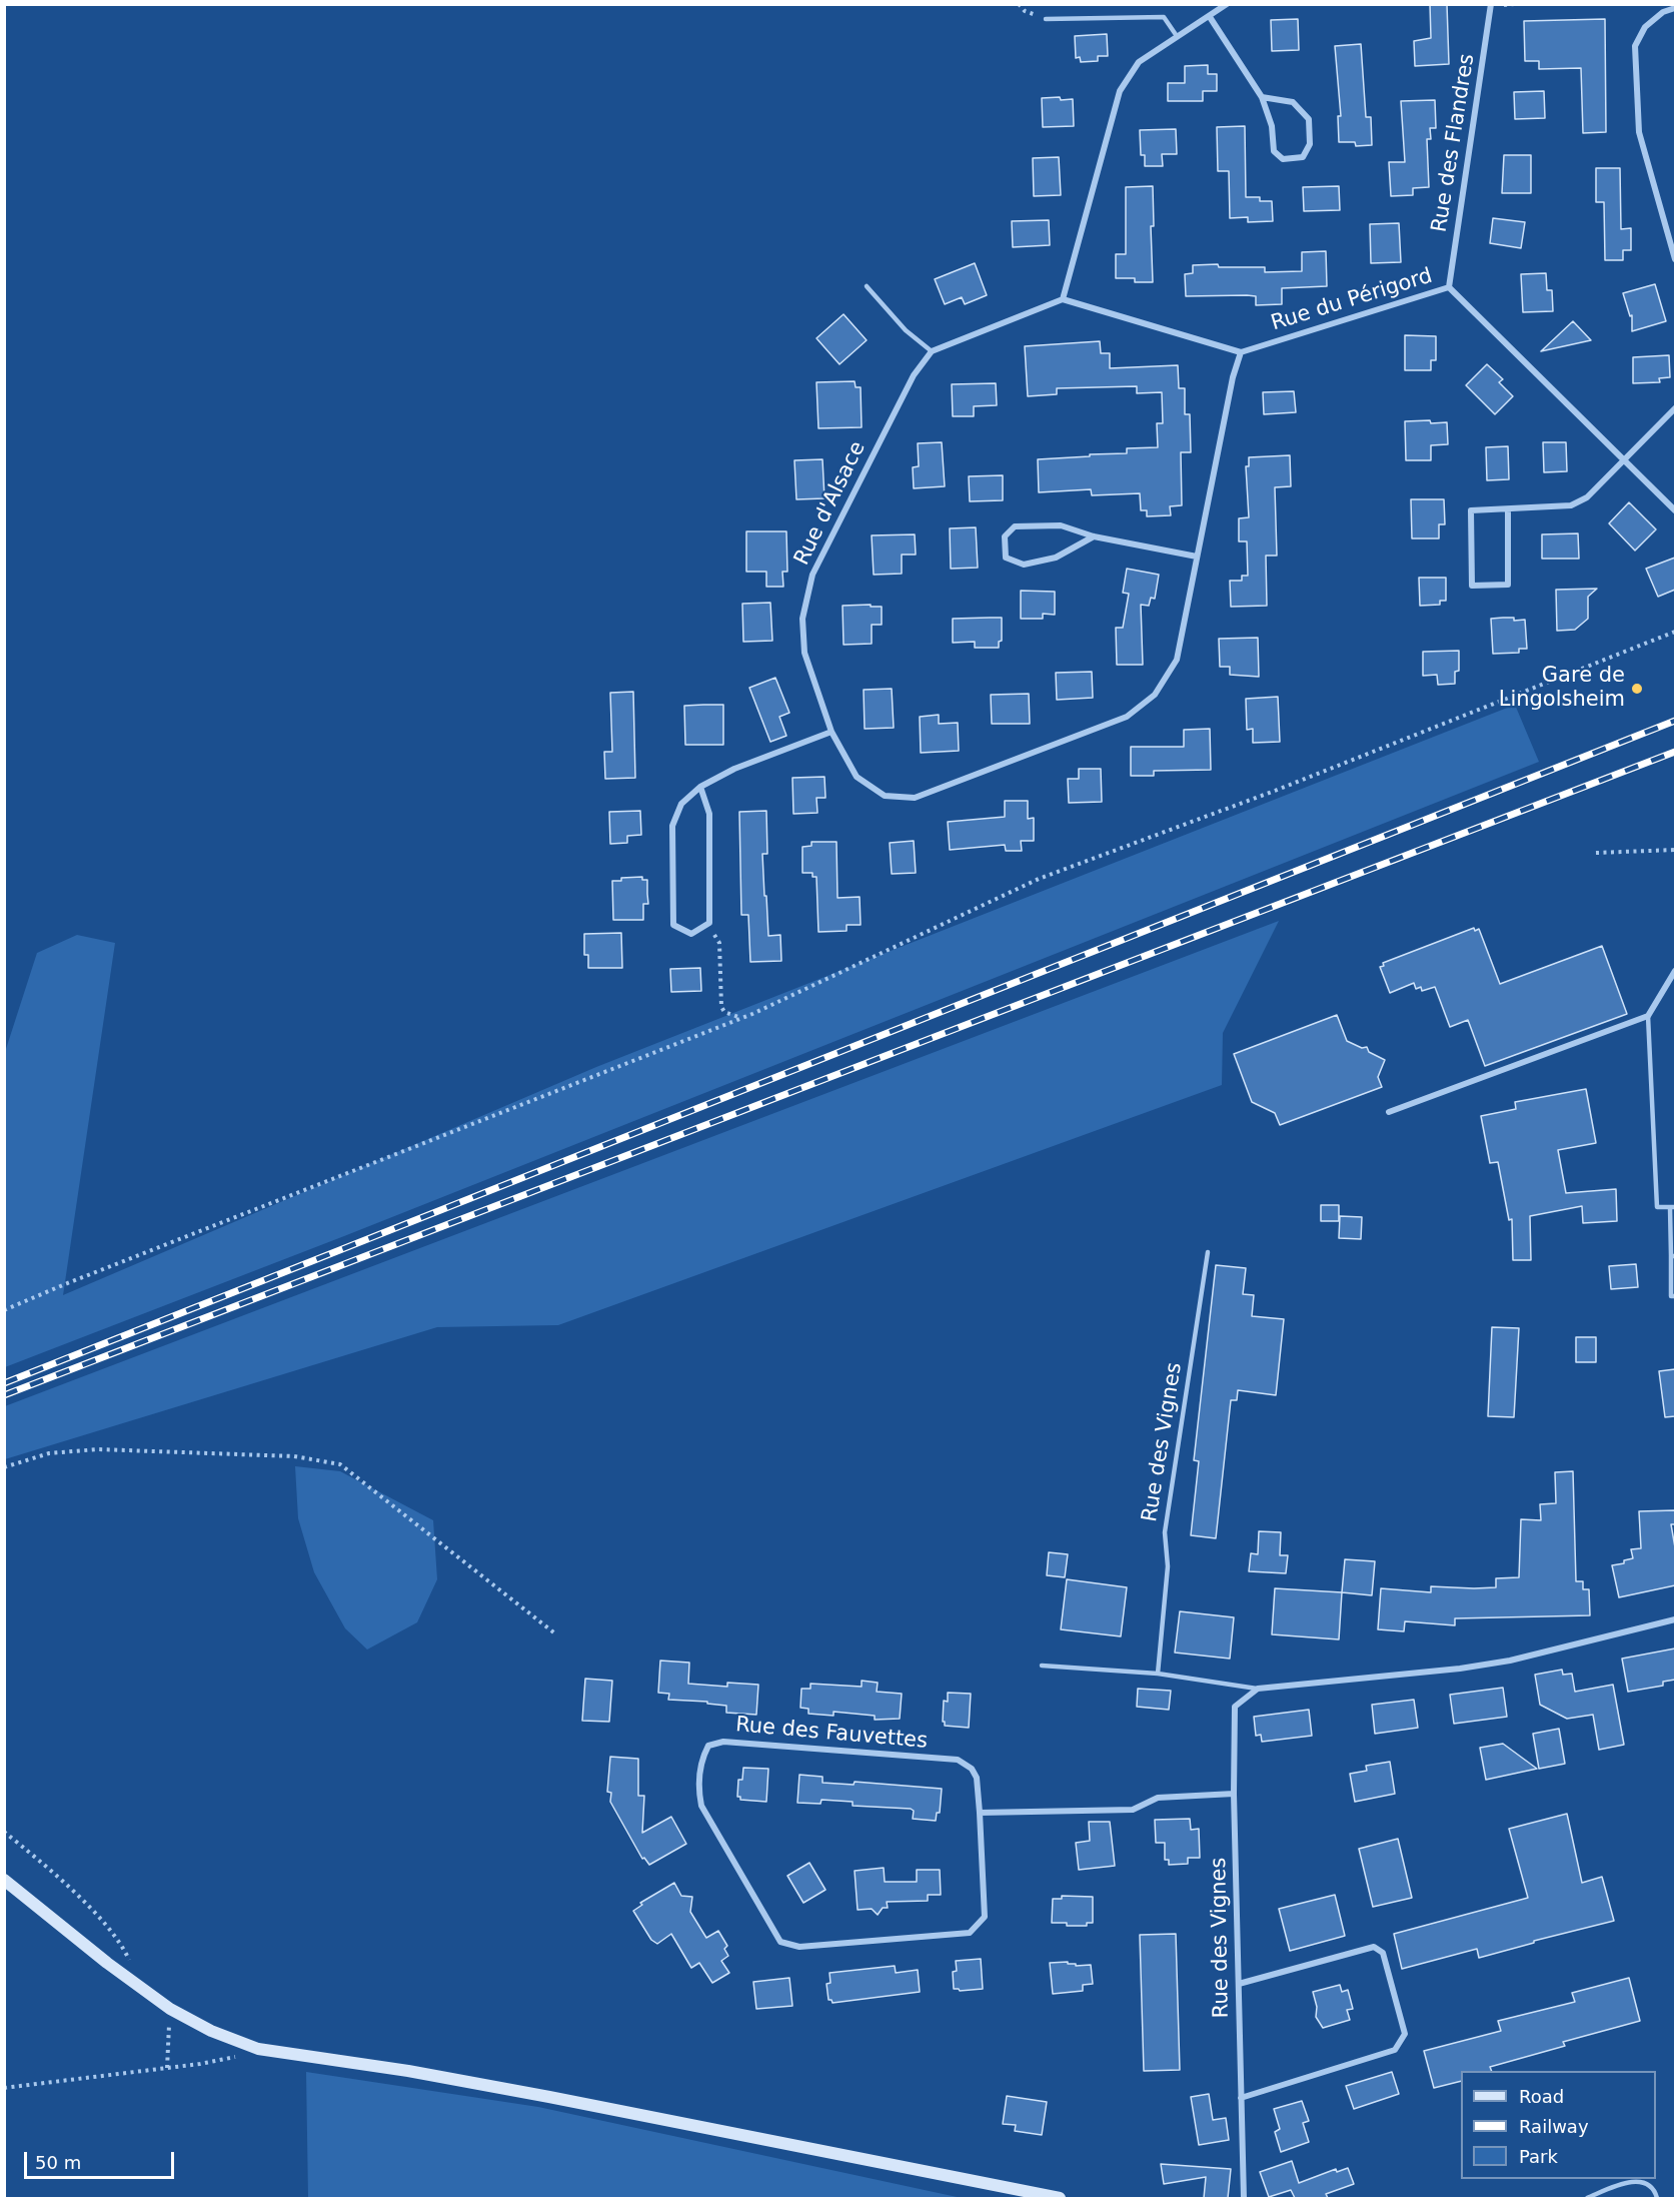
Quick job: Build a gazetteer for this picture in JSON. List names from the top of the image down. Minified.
{"streets":{"street":["Rue des Flandres","Rue du Périgord","Rue d'Alsace","Rue des Vignes","Rue des Fauvettes"]},"crossings":[["Rue des Flandres","Rue du Périgord"],["Rue du Périgord","Rue d'Alsace"]],"places":["Gare de Lingolsheim"],"legend":["Road","Railway","Park"],"scale_bar":"50 m"}
